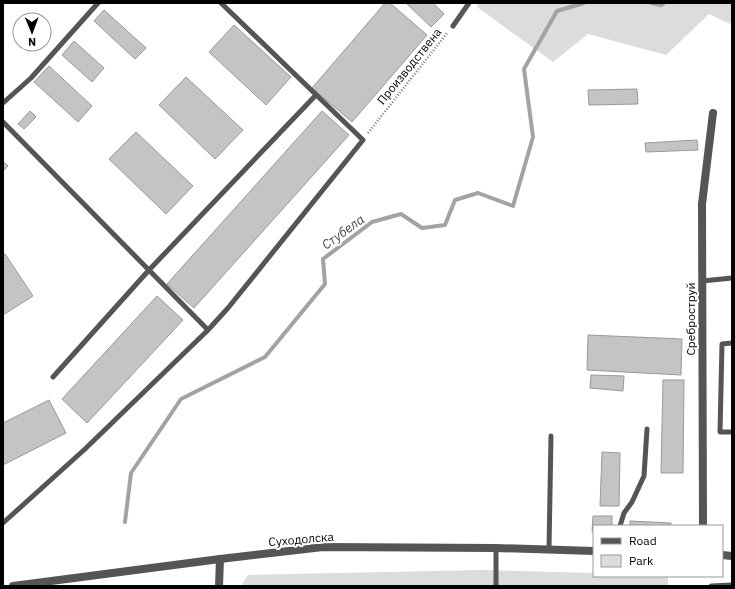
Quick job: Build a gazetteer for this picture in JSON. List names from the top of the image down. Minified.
{"streets":{"street":["Среброструй","Суходолска"],"lane":["Производствена"]},"water":["Стубела"],"legend":["Road","Park"],"north":"bottom"}
